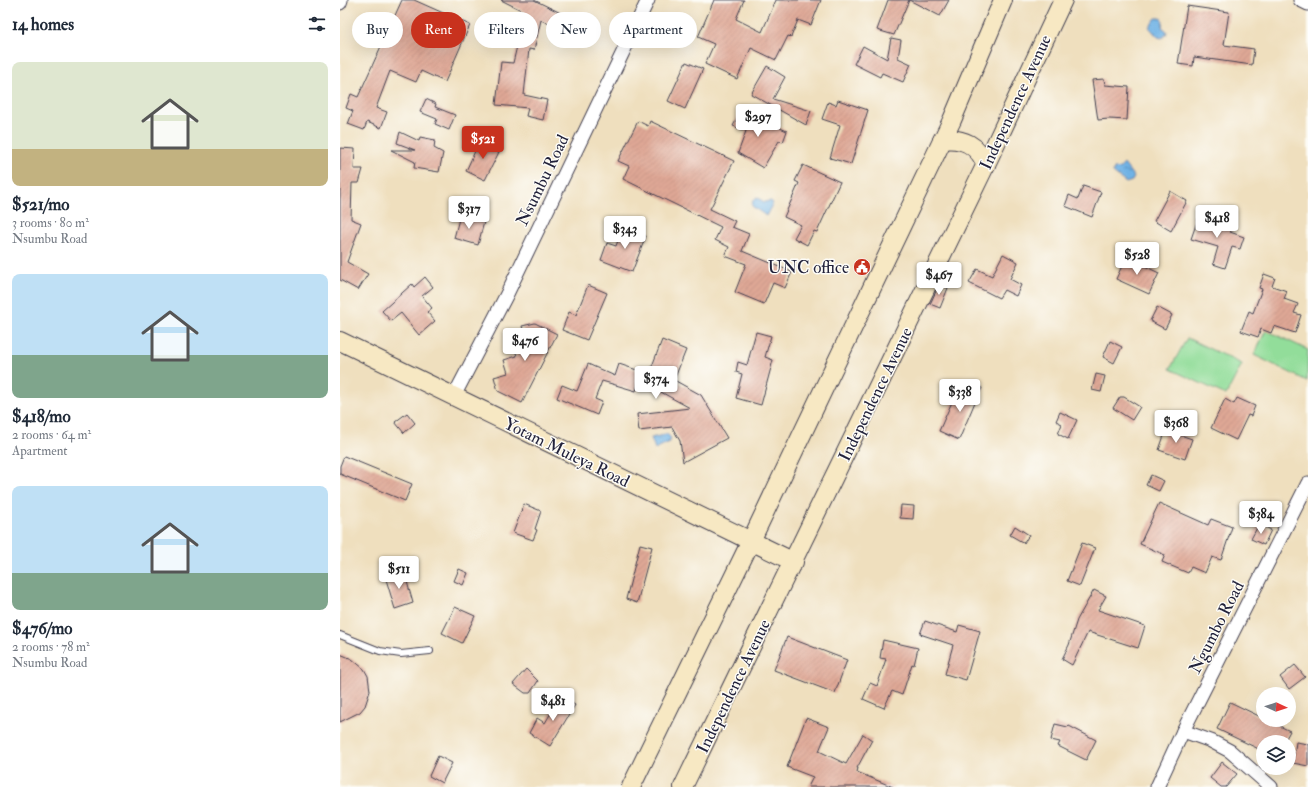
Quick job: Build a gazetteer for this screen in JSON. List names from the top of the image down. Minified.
{"streets":{"main road":["Independence Avenue","Yotam Muleya Road"],"street":["Nsumbu Road","Ngumbo Road"]},"crossings":[["Independence Avenue","Yotam Muleya Road"],["Nsumbu Road","Yotam Muleya Road"]],"places":{"public building":["UNC office"]},"north":"right","page":{"heading":"14 homes","chip":["Buy","Rent","Filters","New","Apartment"],"list":[{"name":"$521/mo","note":"3 rooms · 80 m² · Nsumbu Road"},{"name":"$418/mo","note":"2 rooms · 64 m² · Apartment"},{"name":"$476/mo","note":"2 rooms · 78 m² · Nsumbu Road"}],"price":["$297","$521","$317","$418","$343","$528","$467","$476","$374","$338","$368","$384","$511","$481"]}}
